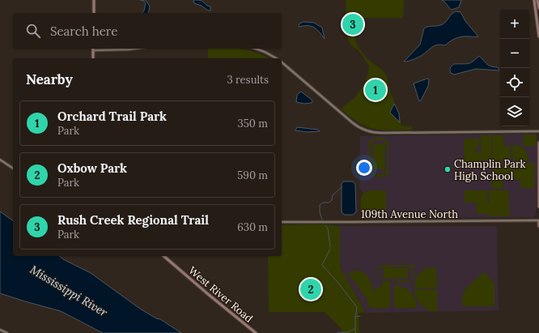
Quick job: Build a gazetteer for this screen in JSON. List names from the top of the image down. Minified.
{"streets":{"main road":["West River Road"],"street":["109th Avenue North"]},"water":["Mississippi River"],"places":["Champlin Park High School"],"page":{"map_buttons":["+","−"],"pins":["3","1","2"],"search":"Search here","heading":["Nearby","3 results"],"list":[{"mark":"1","name":"Orchard Trail Park","note":"Park","value":"350 m"},{"mark":"2","name":"Oxbow Park","note":"Park","value":"590 m"},{"mark":"3","name":"Rush Creek Regional Trail","note":"Park","value":"630 m"}]}}
